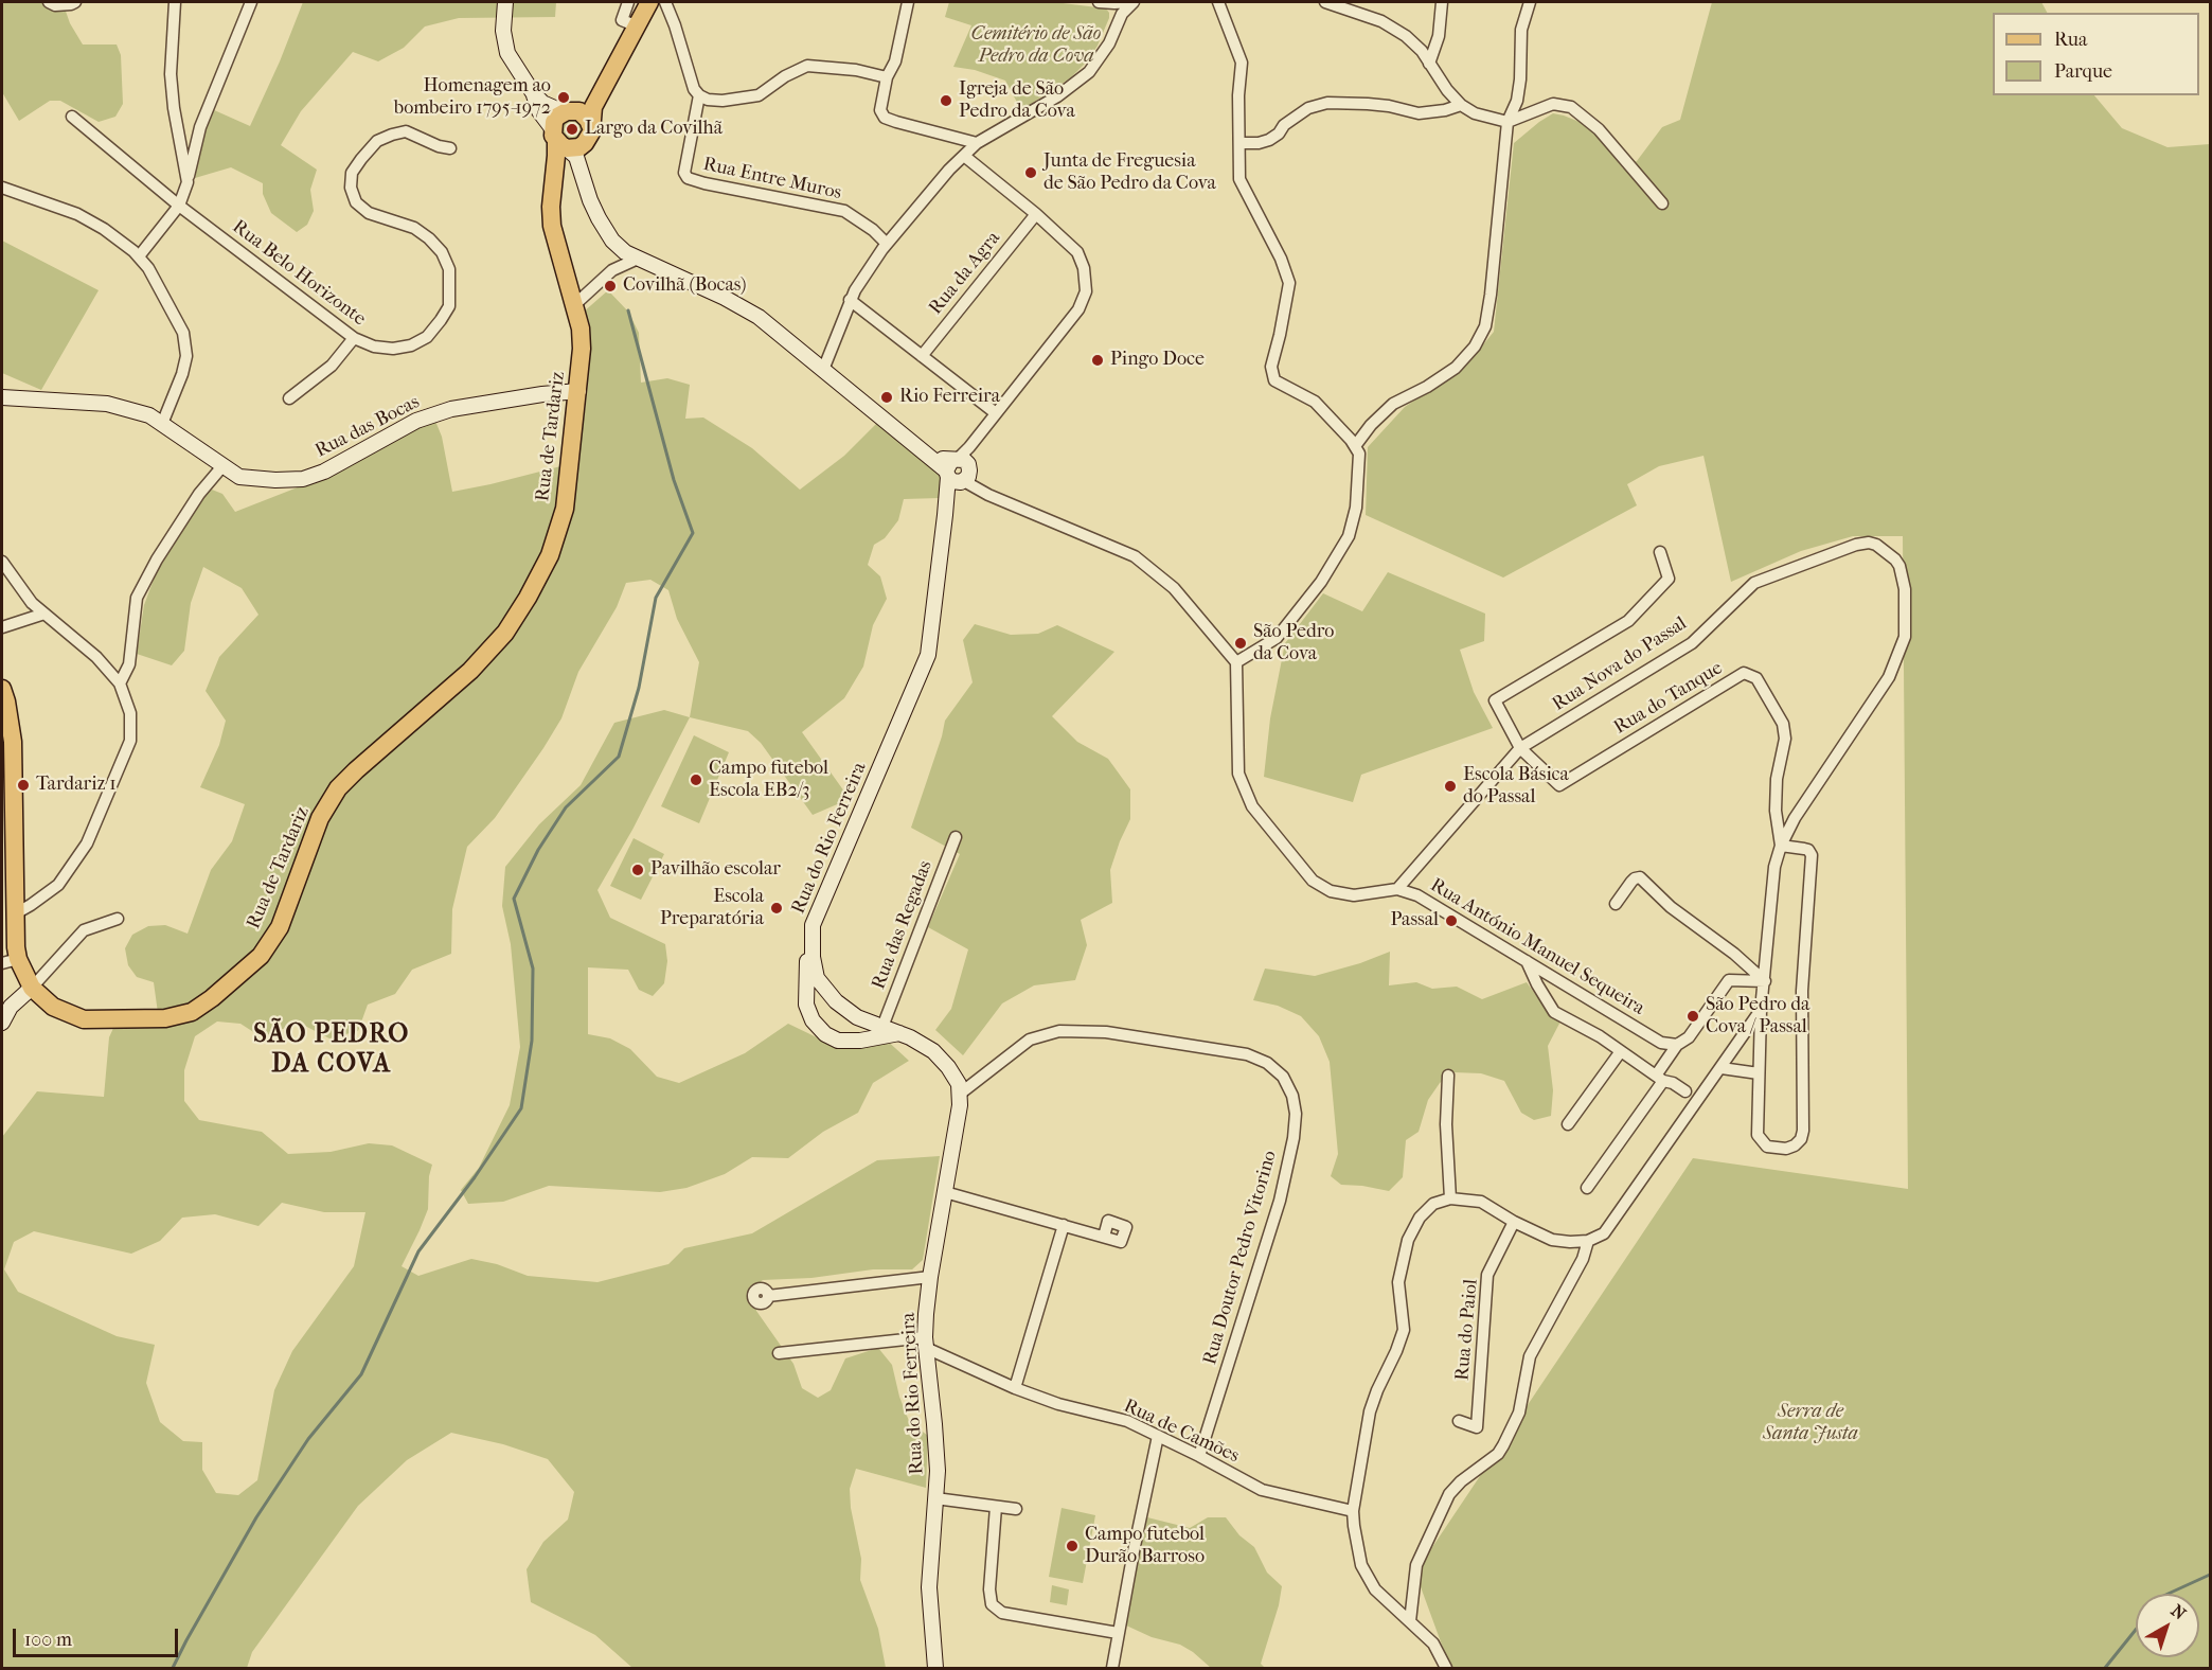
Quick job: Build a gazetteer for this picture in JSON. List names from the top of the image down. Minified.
{"streets":{"main road":["Rua de Tardariz"],"street":["Rua Entre Muros","Rua Belo Horizonte","Rua da Agra","Rua das Bocas","Rua Nova do Passal","Rua do Tanque","Rua do Rio Ferreira","Rua das Regadas","Rua António Manuel Sequeira","Rua Doutor Pedro Vitorino","Rua do Paiol","Rua de Camões"]},"crossings":[["Rua das Bocas","Rua de Tardariz"],["Rua Nova do Passal","Rua do Tanque"],["Rua Nova do Passal","Rua António Manuel Sequeira"],["Rua do Rio Ferreira","Rua das Regadas"],["Rua do Rio Ferreira","Rua Doutor Pedro Vitorino"],["Rua do Rio Ferreira","Rua de Camões"],["Rua Doutor Pedro Vitorino","Rua de Camões"]],"districts":["SÃO PEDRO DA COVA"],"parks":["Cemitério de São Pedro da Cova","Serra de Santa Justa"],"places":["Homenagem ao bombeiro 1795-1972","Igreja de São Pedro da Cova","Largo da Covilhã","Junta de Freguesia de São Pedro da Cova","Covilhã (Bocas)","Pingo Doce","Rio Ferreira","São Pedro da Cova","Campo futebol Escola EB2/3","Tardariz 1","Escola Básica do Passal","Pavilhão escolar","Escola Preparatória","Passal","São Pedro da Cova / Passal","Campo futebol Durão Barroso"],"legend":["Rua","Parque"],"scale_bar":"100 m","north":"top right"}
